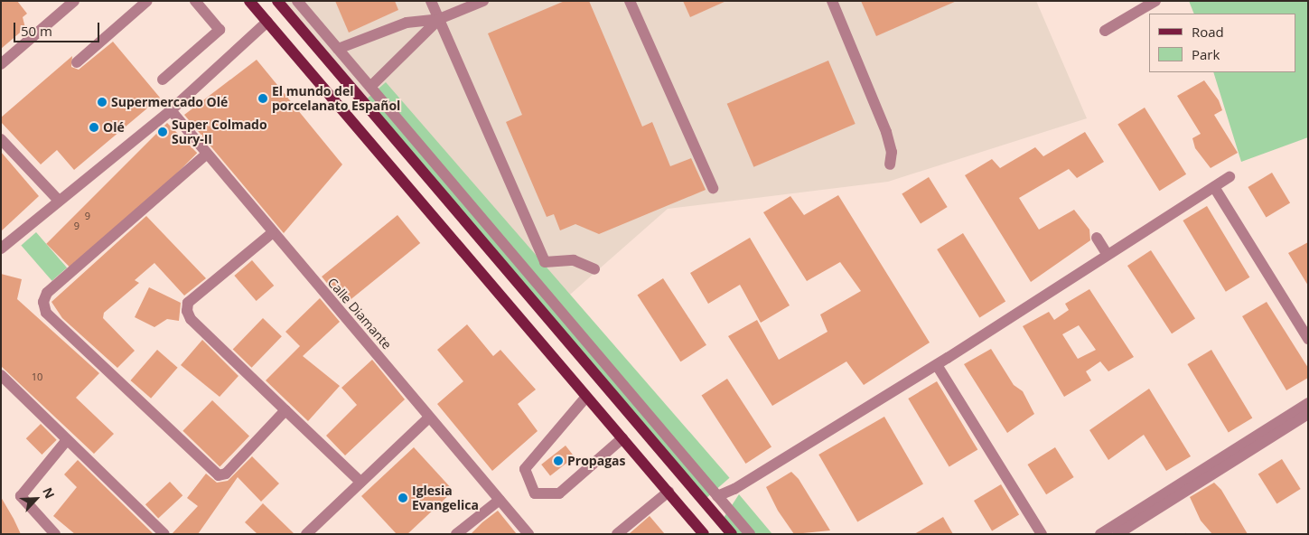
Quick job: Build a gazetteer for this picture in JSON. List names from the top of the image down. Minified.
{"streets":{"street":["Calle Diamante"]},"places":["El mundo del porcelanato Español","Supermercado Olé","Olé","Super Colmado Sury-II","Propagas","Iglesia Evangelica"],"house_numbers":["9","9","10"],"legend":["Road","Park"],"scale_bar":"50 m","north":"top right"}
